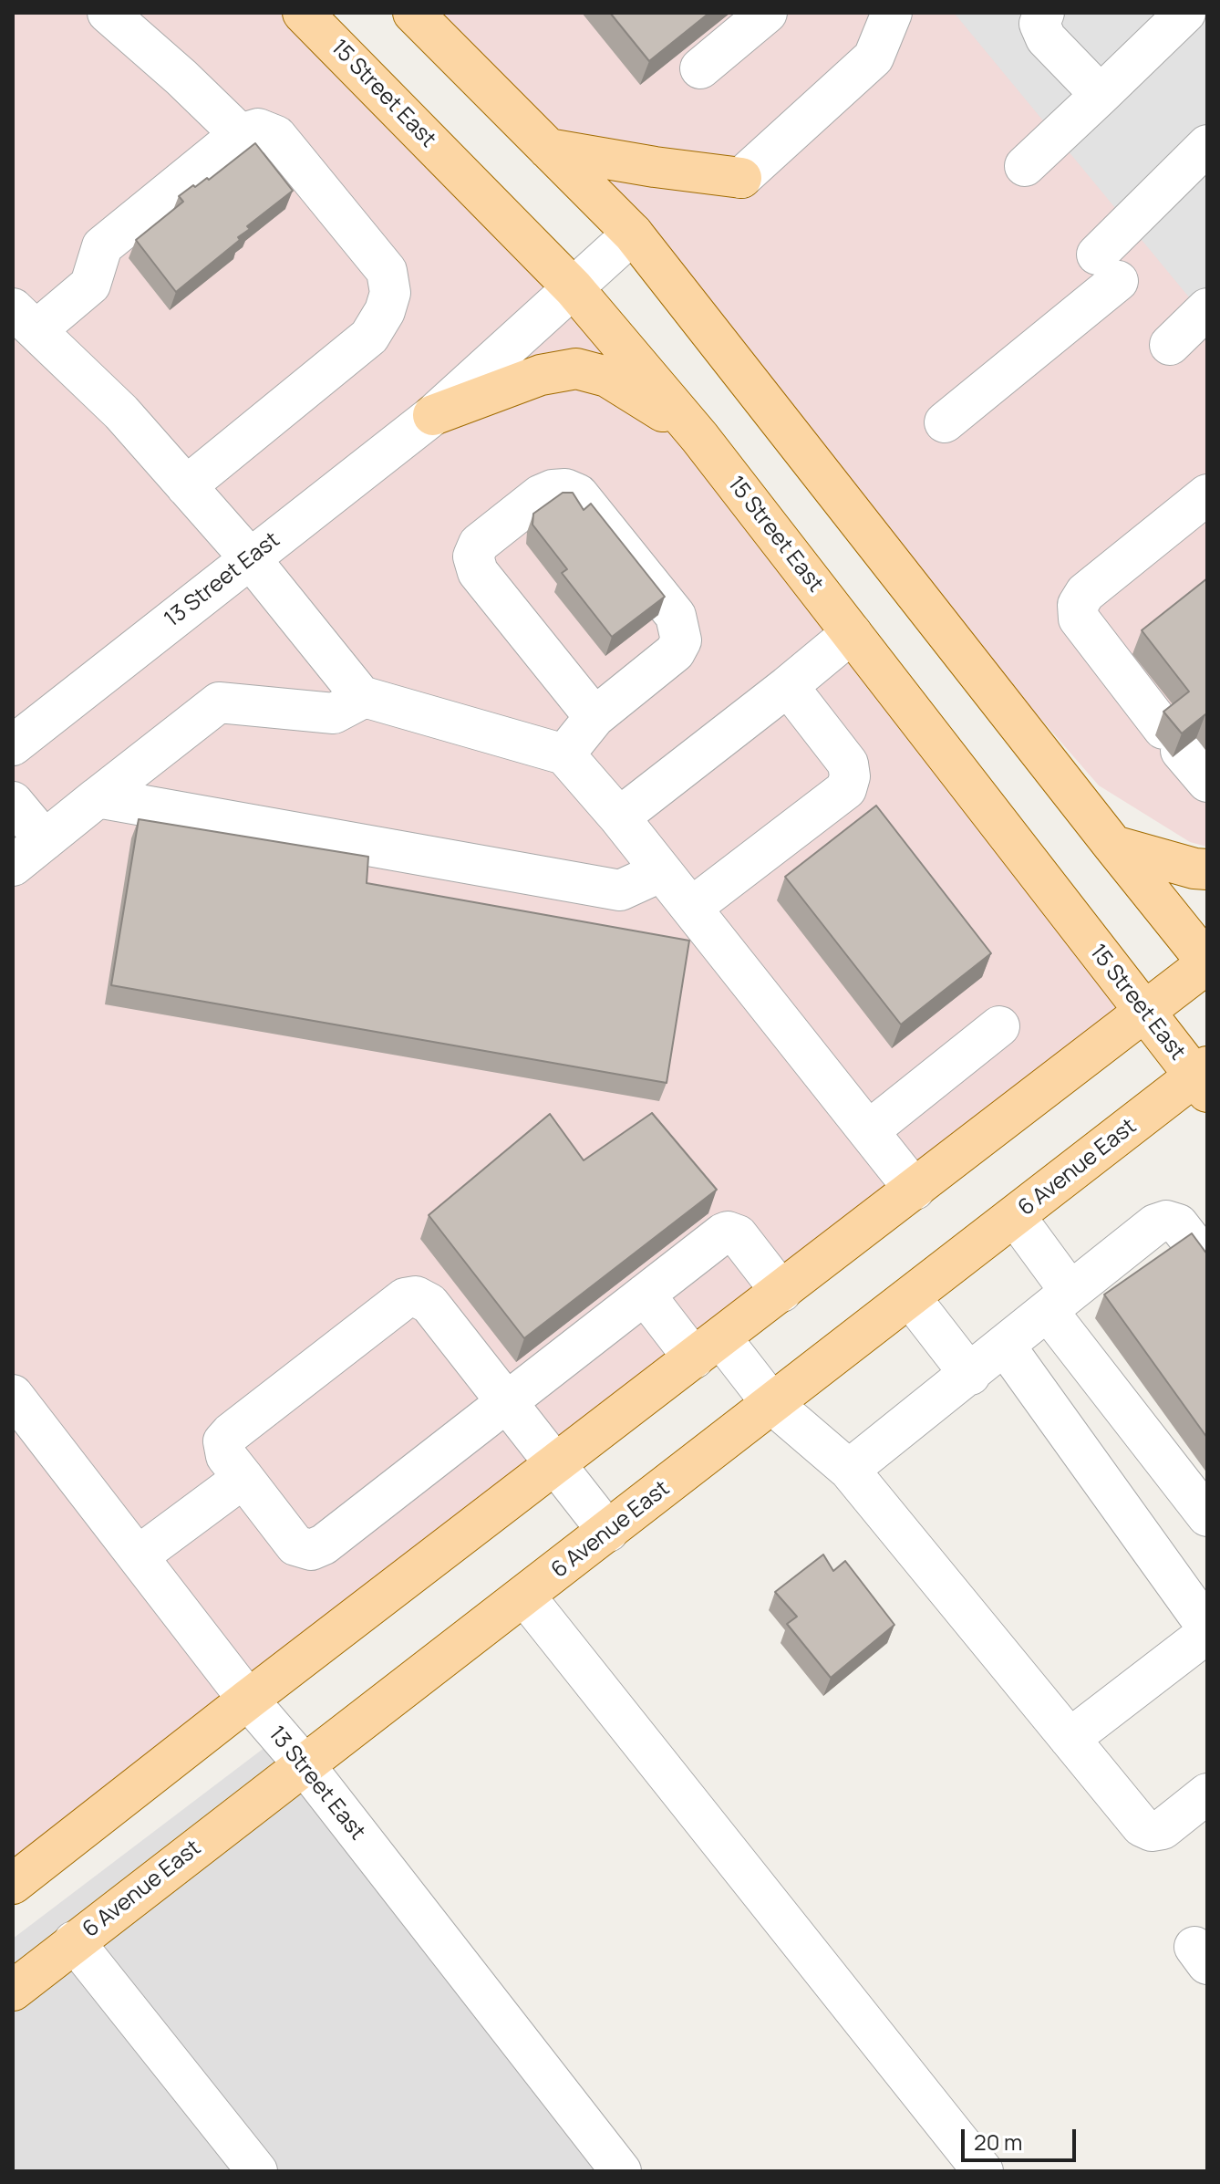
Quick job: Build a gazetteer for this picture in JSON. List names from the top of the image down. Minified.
{"streets":{"main road":["15 Street East","6 Avenue East"],"street":["13 Street East"]},"crossings":[["15 Street East","13 Street East"],["15 Street East","6 Avenue East"],["13 Street East","6 Avenue East"]],"scale_bar":"20 m"}
